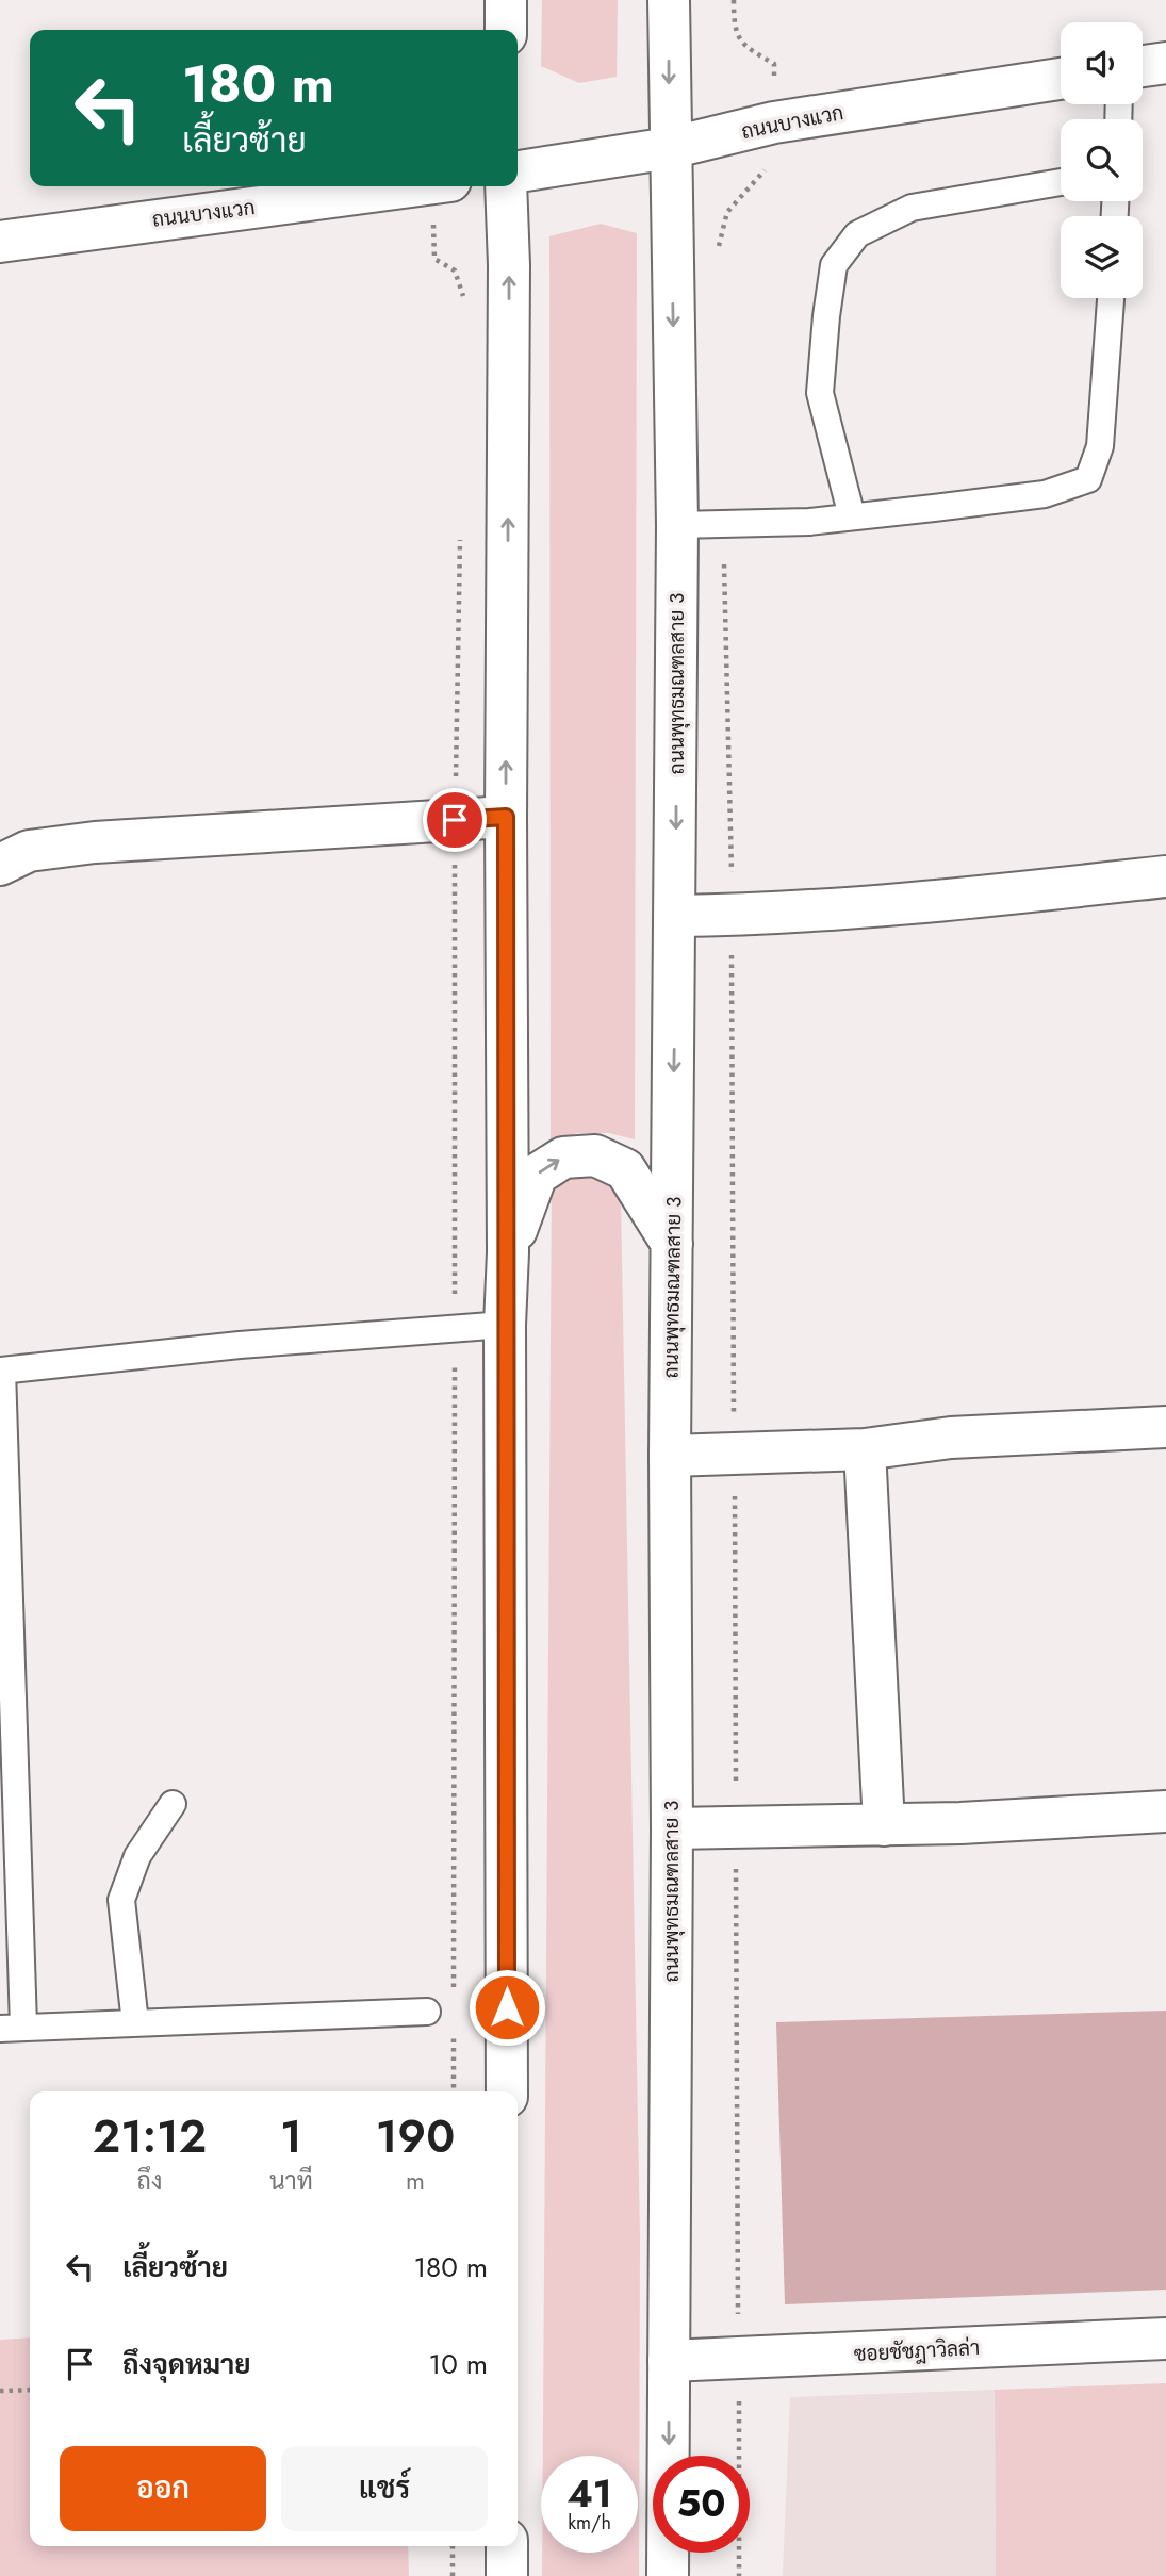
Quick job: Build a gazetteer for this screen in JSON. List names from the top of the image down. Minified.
{"streets":{"main road":["ถนนบางแวก","ถนนพุทธมณฑลสาย 3","ซอยชัชฎาวิลล่า"]},"crossings":[["ถนนบางแวก","ถนนพุทธมณฑลสาย 3"],["ถนนพุทธมณฑลสาย 3","ซอยชัชฎาวิลล่า"]],"page":{"turn":["180 m","เลี้ยวซ้าย"],"eta":["21:12","ถึง","1","นาที","190","m"],"list":[{"name":"เลี้ยวซ้าย","value":"180 m"},{"name":"ถึงจุดหมาย","value":"10 m"}],"buttons":["ออก","แชร์"],"speed":"41 km/h","limit":"50"}}
